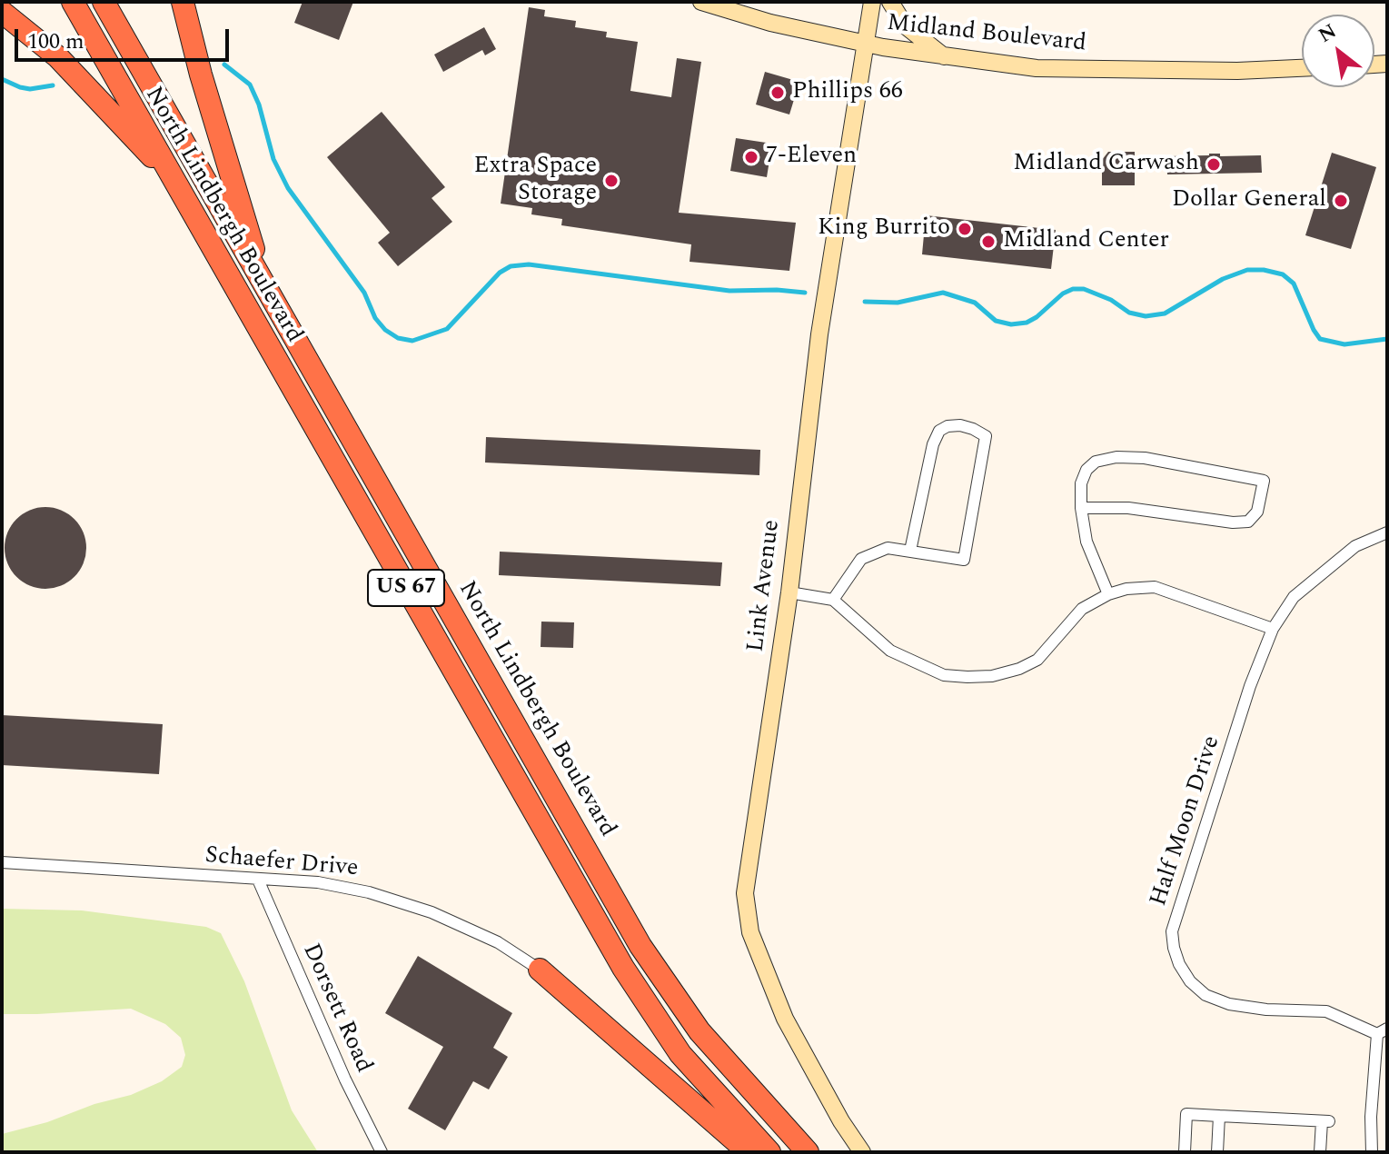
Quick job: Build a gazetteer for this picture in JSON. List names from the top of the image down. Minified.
{"streets":{"highway":["North Lindbergh Boulevard","US 67"],"street":["Midland Boulevard","Link Avenue","Half Moon Drive","Schaefer Drive","Dorsett Road"]},"crossings":[["Midland Boulevard","Link Avenue"],["Schaefer Drive","Dorsett Road"]],"places":["Phillips 66","7-Eleven","Midland Carwash","Extra Space Storage","Dollar General","King Burrito","Midland Center"],"scale_bar":"100 m","north":"top left"}
